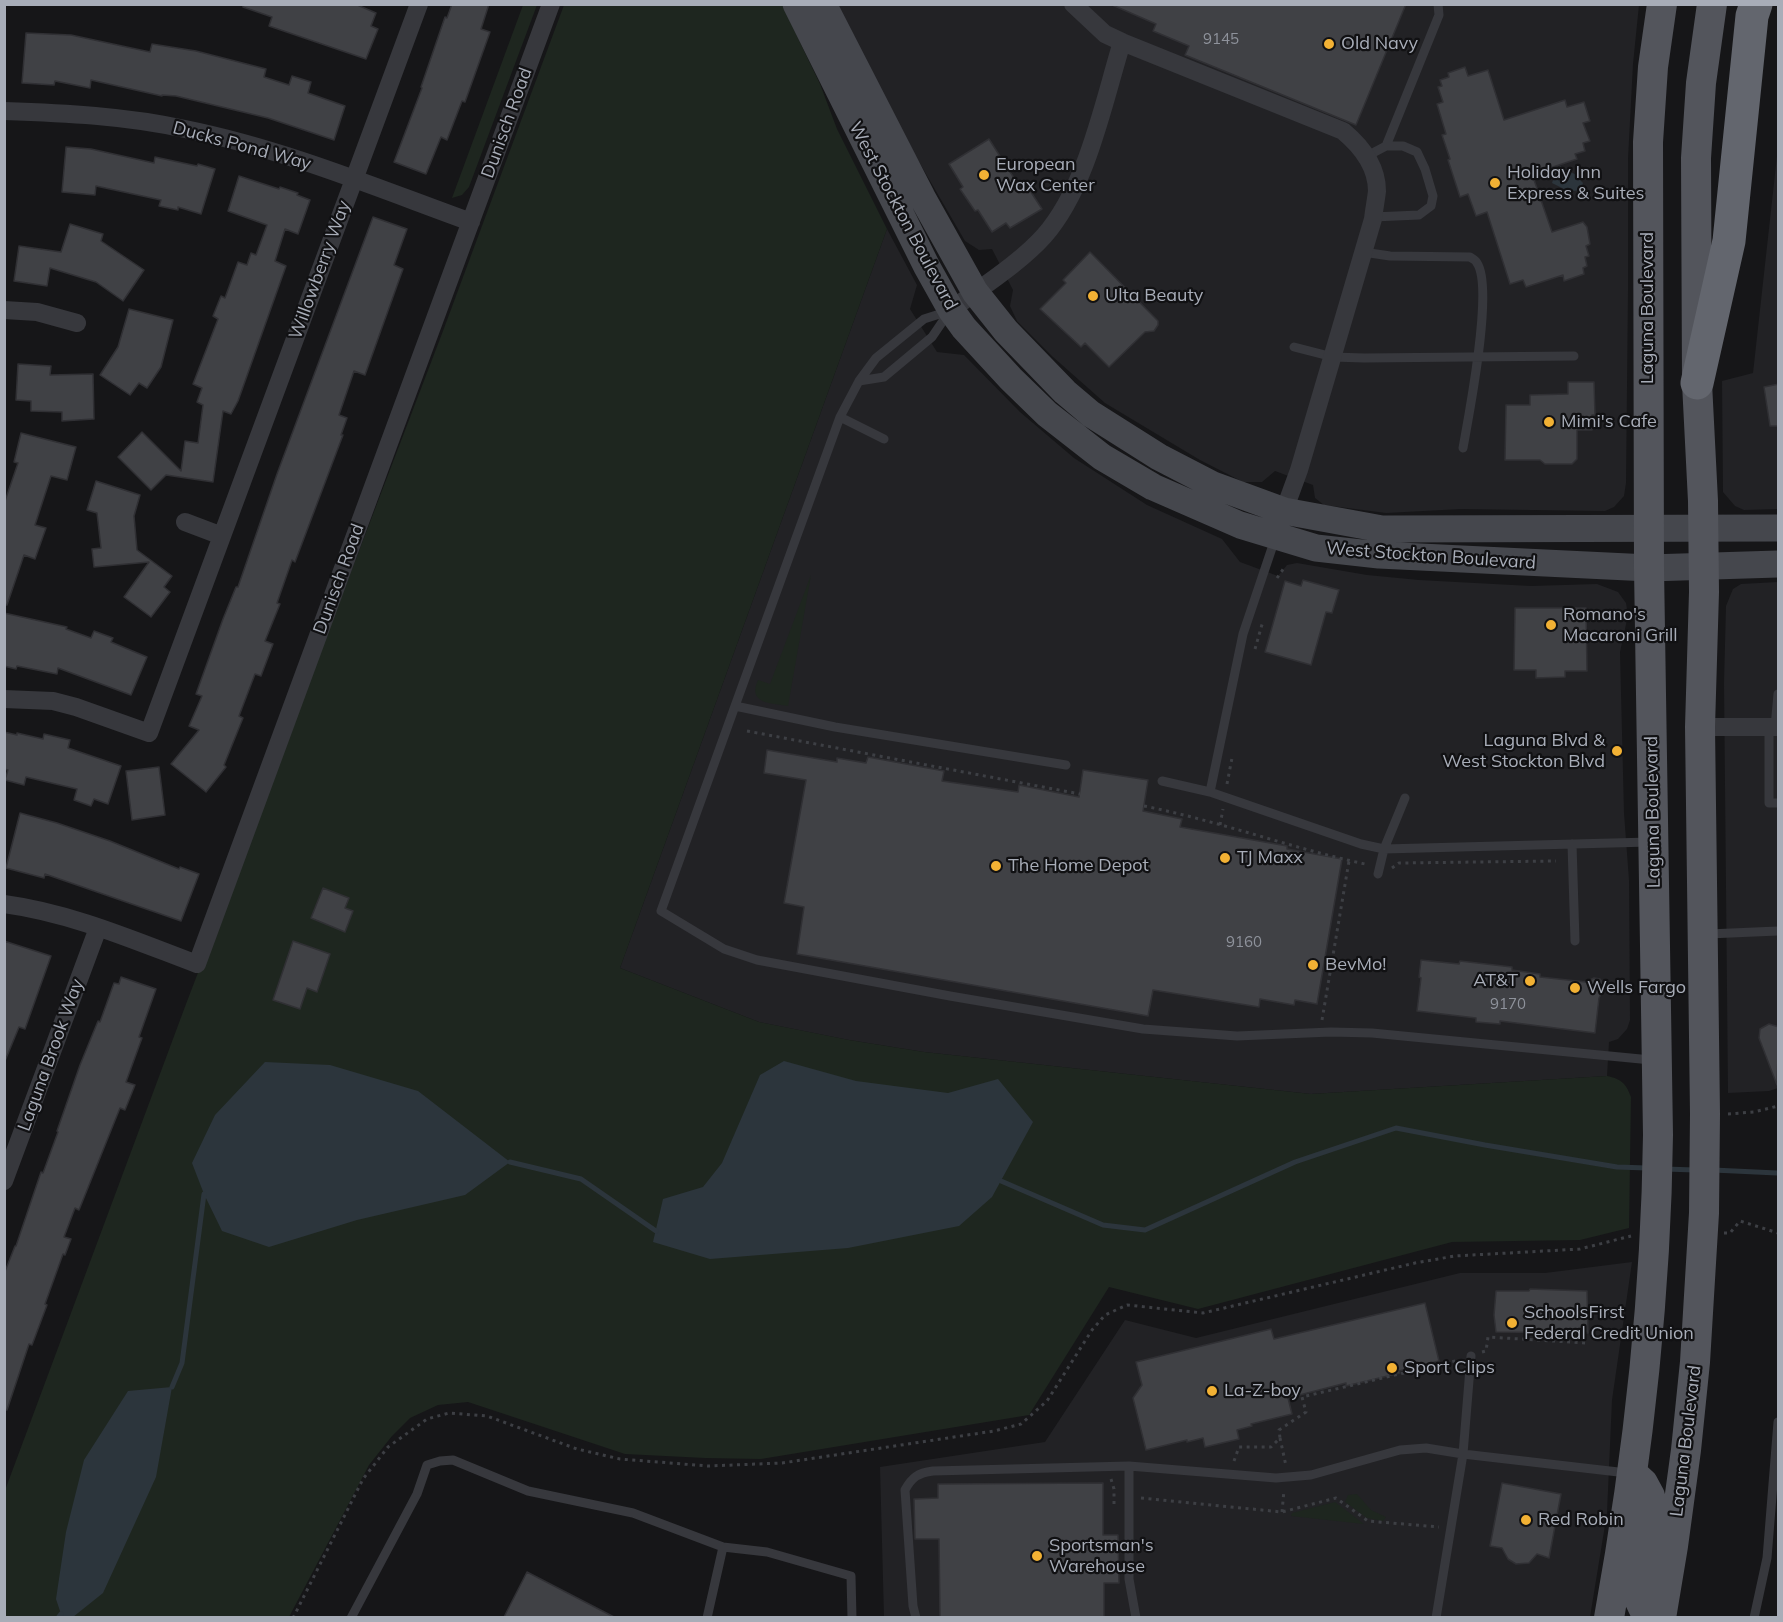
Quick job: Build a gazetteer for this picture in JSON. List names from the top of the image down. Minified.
{"streets":{"main road":["Laguna Boulevard"],"street":["Dunisch Road","Ducks Pond Way","West Stockton Boulevard","Willowberry Way","Laguna Brook Way"]},"crossings":[["Dunisch Road","Ducks Pond Way"],["Dunisch Road","Laguna Brook Way"],["Ducks Pond Way","Willowberry Way"],["West Stockton Boulevard","Laguna Boulevard"]],"places":["Old Navy","European Wax Center","Holiday Inn Express & Suites","Ulta Beauty","Mimi's Cafe","Romano's Macaroni Grill","Laguna Blvd & West Stockton Blvd","TJ Maxx","The Home Depot","BevMo!","AT&T","Wells Fargo","SchoolsFirst Federal Credit Union","Sport Clips","La-Z-boy","Red Robin","Sportsman's Warehouse"],"house_numbers":["9145","9160","9170"]}
